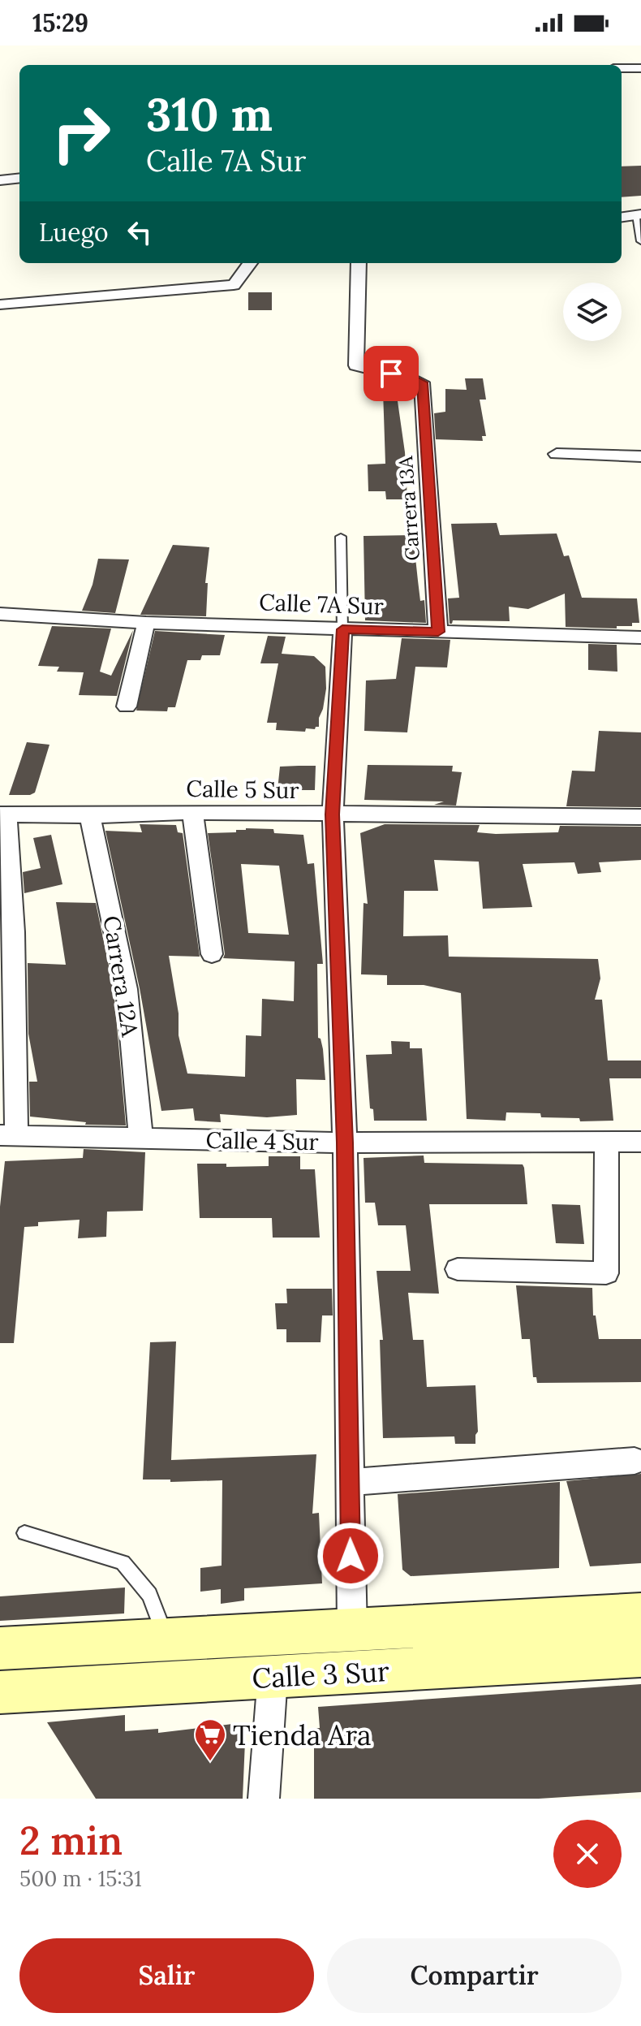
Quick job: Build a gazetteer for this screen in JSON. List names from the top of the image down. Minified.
{"streets":{"street":["Carrera 13A","Calle 7A Sur","Calle 5 Sur","Carrera 12A","Calle 4 Sur","Calle 3 Sur"]},"crossings":[["Carrera 13A","Calle 7A Sur"],["Calle 5 Sur","Carrera 12A"],["Carrera 12A","Calle 4 Sur"]],"places":{"supermarket":["Tienda Ara"]},"page":{"status":"15:29","turn":["310 m","Calle 7A Sur"],"then":"Luego","heading":["2 min","500 m · 15:31"],"buttons":["Salir","Compartir"]}}
